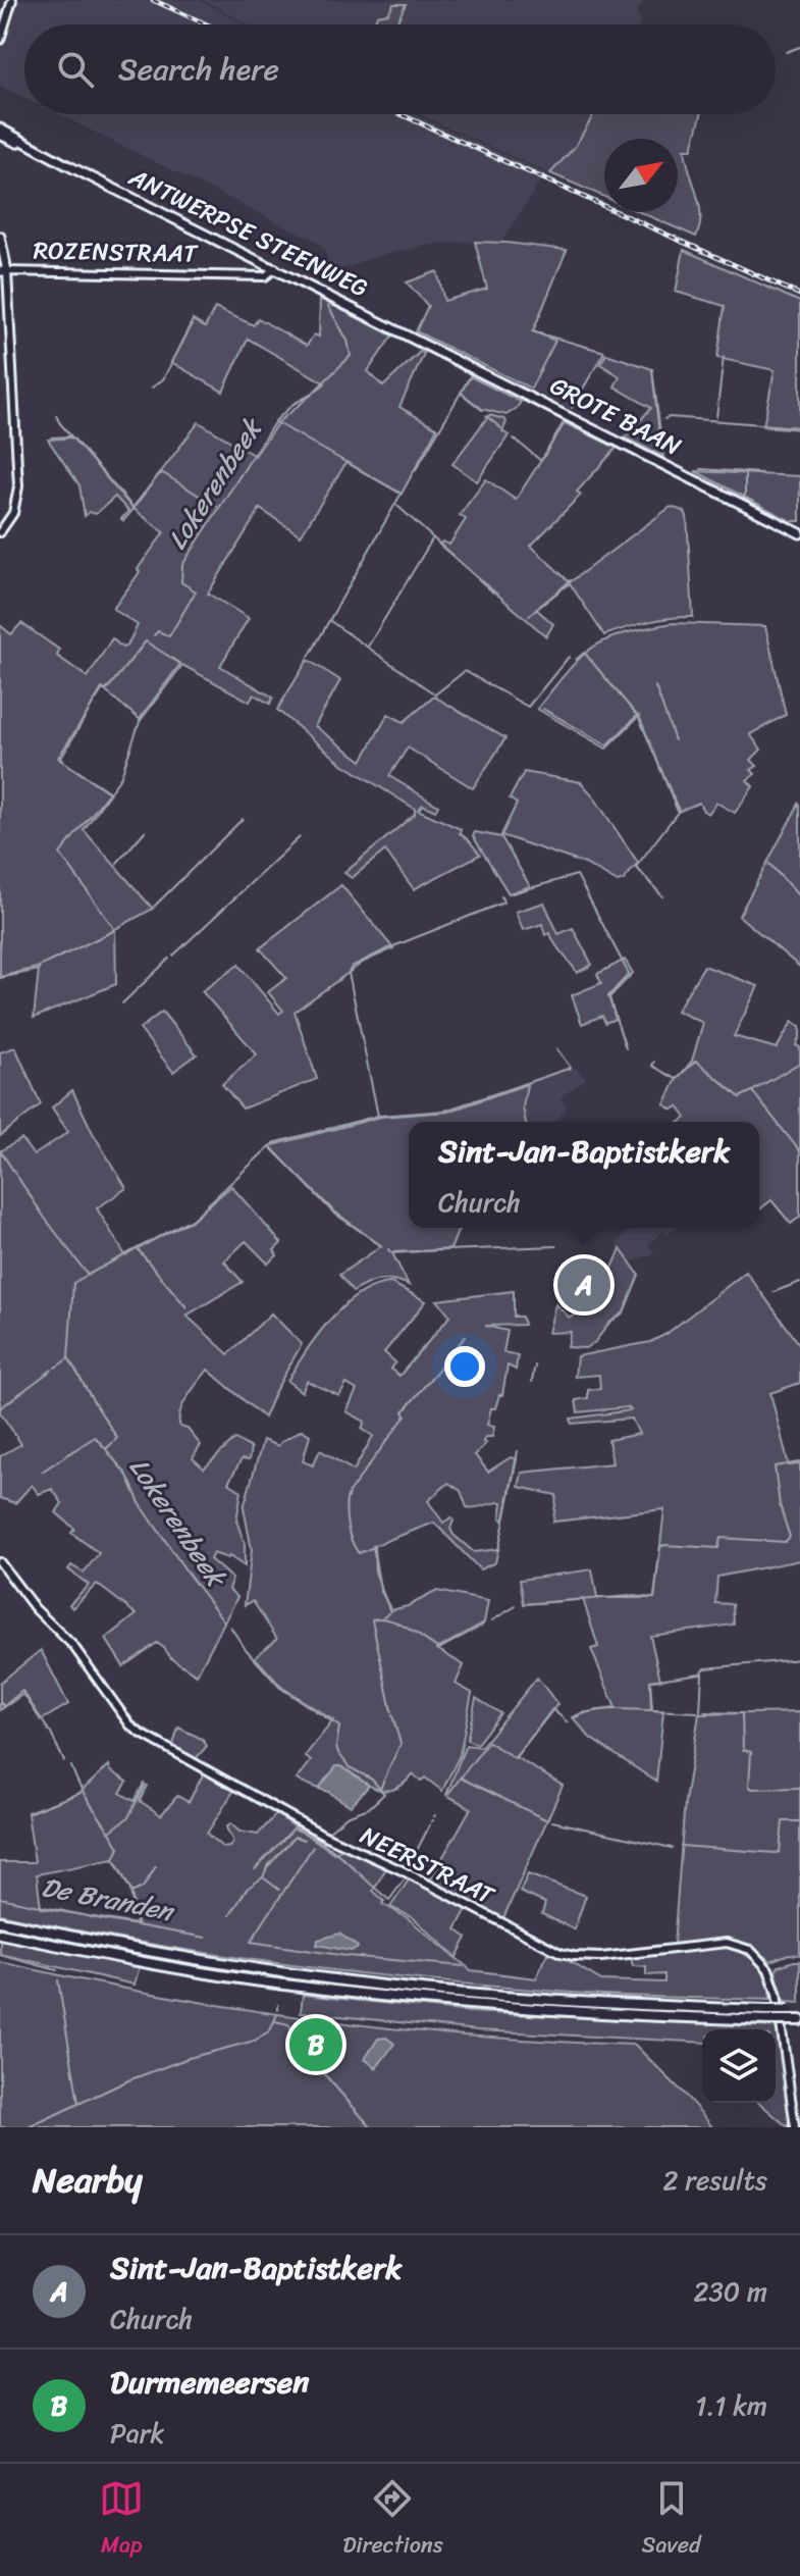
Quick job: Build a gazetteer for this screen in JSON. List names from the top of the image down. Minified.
{"streets":{"main road":["ANTWERPSE STEENWEG","GROTE BAAN"],"street":["ROZENSTRAAT","NEERSTRAAT"]},"crossings":[["ANTWERPSE STEENWEG","ROZENSTRAAT"],["ANTWERPSE STEENWEG","GROTE BAAN"]],"water":["Lokerenbeek","De Branden"],"north":"top right","page":{"search":"Search here","popup":["Sint-Jan-Baptistkerk","Church"],"pins":["A","B"],"heading":["Nearby","2 results"],"list":[{"mark":"A","name":"Sint-Jan-Baptistkerk","note":"Church","value":"230 m"},{"mark":"B","name":"Durmemeersen","note":"Park","value":"1.1 km"}],"nav":["Map","Directions","Saved"]}}
